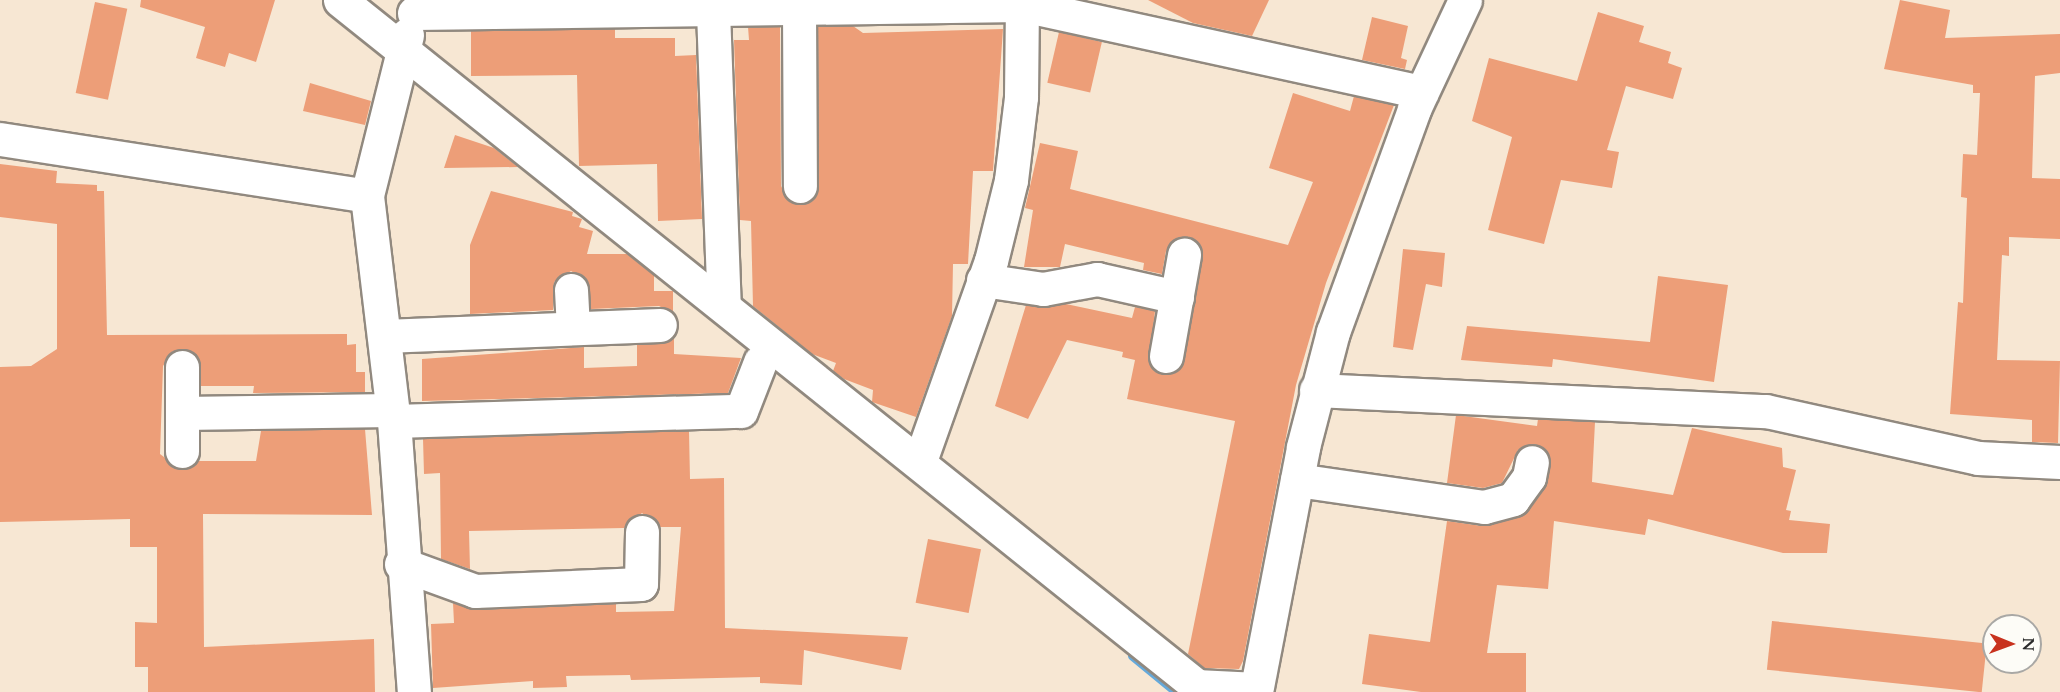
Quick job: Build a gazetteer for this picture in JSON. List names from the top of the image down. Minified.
{"north":"right"}
